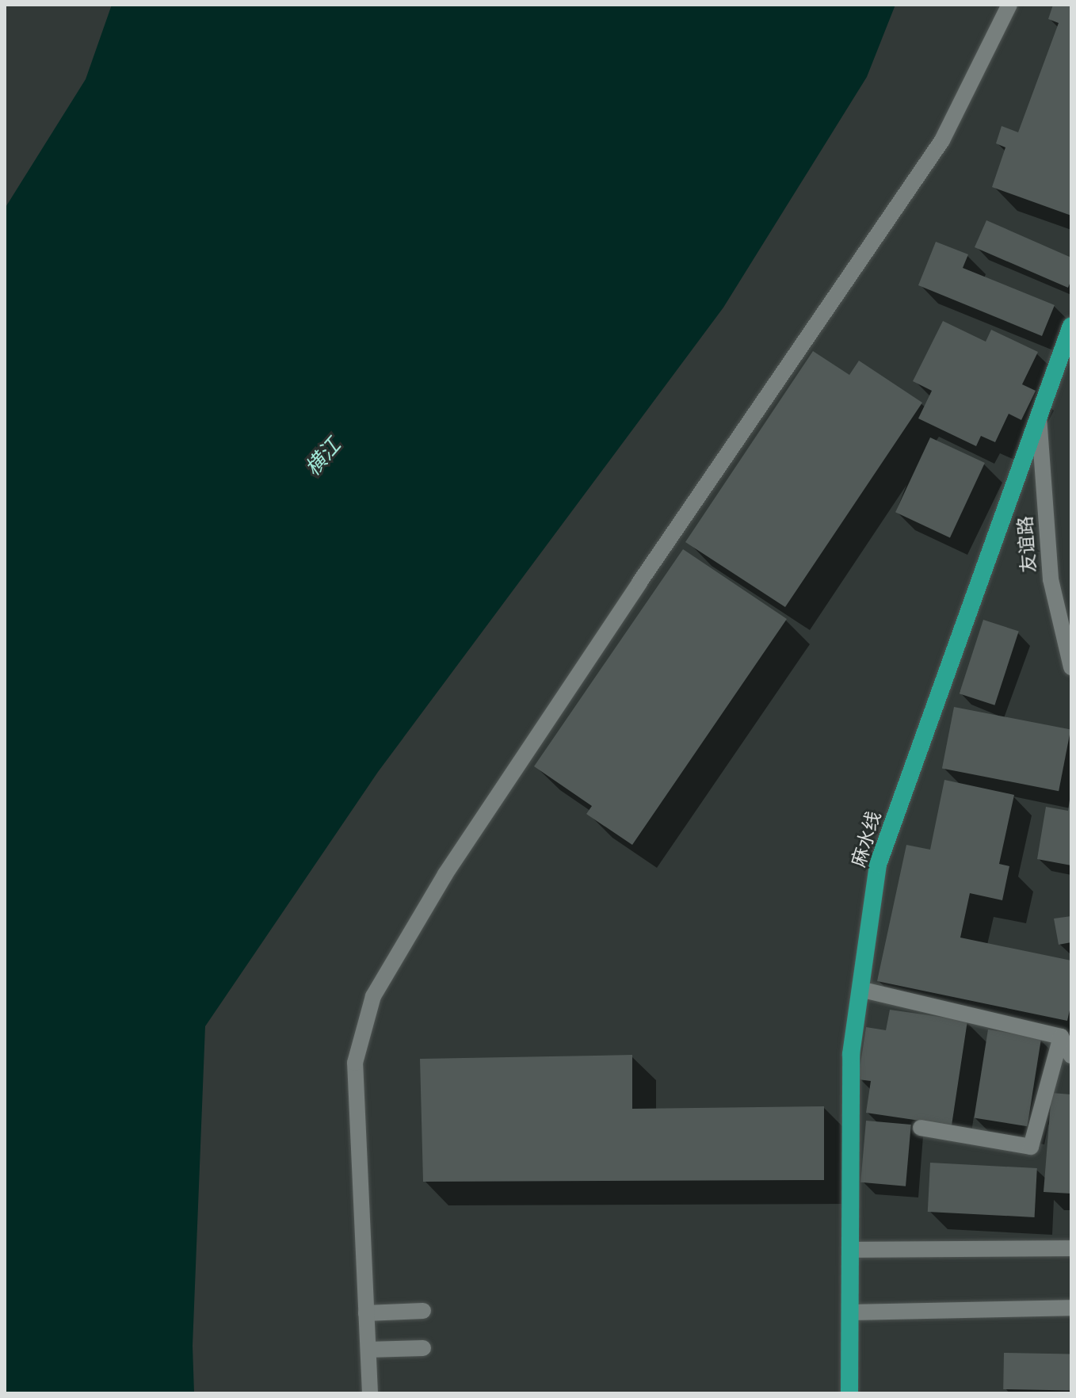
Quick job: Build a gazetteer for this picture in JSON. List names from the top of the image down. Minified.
{"streets":{"highway":["麻水线"],"street":["友谊路"]},"crossings":[["友谊路","麻水线"]],"water":["横江"]}
